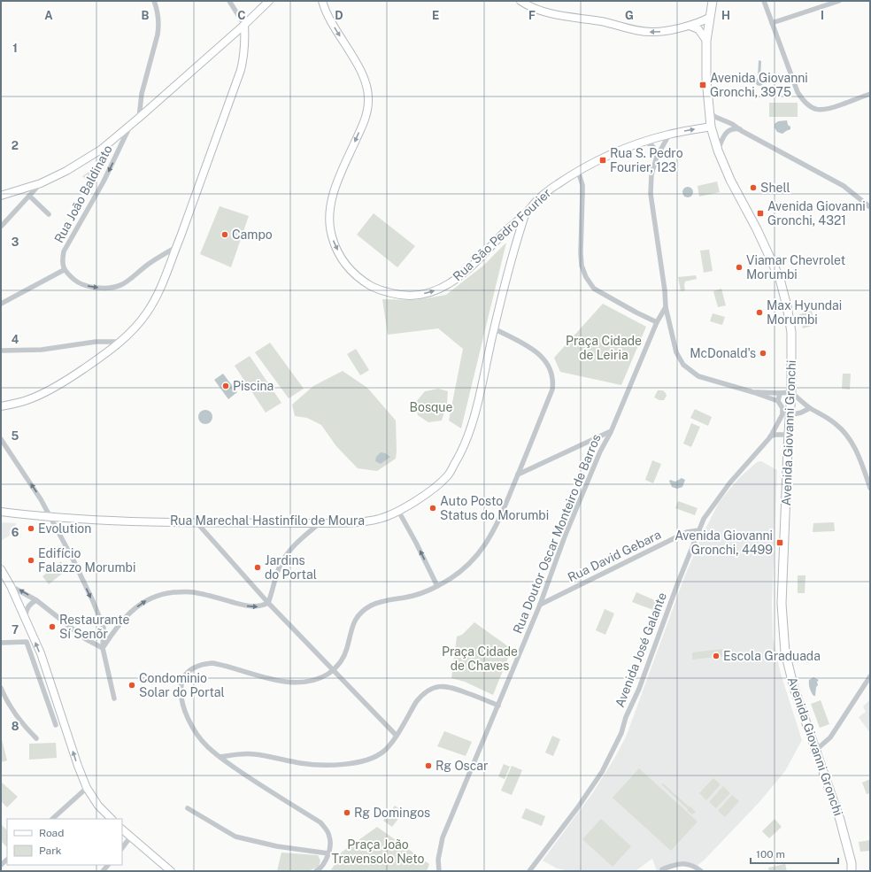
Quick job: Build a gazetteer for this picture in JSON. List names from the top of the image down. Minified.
{"streets":{"main road":["Avenida Giovanni Gronchi"],"street":["Rua João Baldinato","Rua São Pedro Fourier","Rua Marechal Hastinfilo de Moura","Rua Doutor Oscar Monteiro de Barros","Rua David Gebara","Avenida José Galante"]},"crossings":[["Rua São Pedro Fourier","Avenida Giovanni Gronchi"],["Rua São Pedro Fourier","Rua Marechal Hastinfilo de Moura"],["Rua Doutor Oscar Monteiro de Barros","Rua David Gebara"],["Rua David Gebara","Avenida José Galante"]],"one_way":["Rua João Baldinato"],"parks":["Praça Cidade de Leiria","Bosque","Praça Cidade de Chaves","Praça João Travensolo Neto"],"places":{"transit":["Avenida Giovanni Gronchi, 3975","Rua S. Pedro Fourier, 123","Avenida Giovanni Gronchi, 4321","Avenida Giovanni Gronchi, 4499"],"other":["Shell","Campo","Viamar Chevrolet Morumbi","Max Hyundai Morumbi","McDonald's","Piscina","Auto Posto Status do Morumbi","Evolution","Edifício Falazzo Morumbi","Jardins do Portal","Restaurante Sí Senõr","Escola Graduada","Condominio Solar do Portal","Rg Oscar","Rg Domingos"]},"legend":["Road","Park"],"scale_bar":"100 m","grid":{"columns":["A","B","C","D","E","F","G","H","I"],"rows":["1","2","3","4","5","6","7","8"]}}
